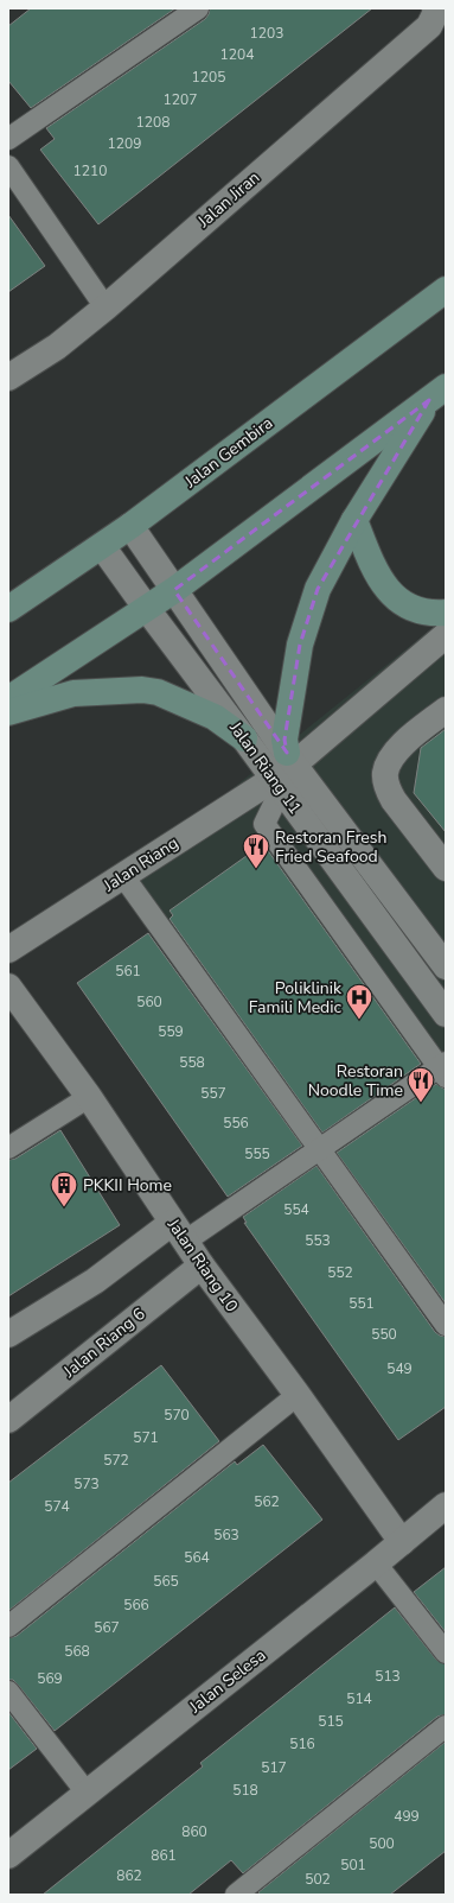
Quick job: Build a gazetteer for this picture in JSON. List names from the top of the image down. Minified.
{"streets":{"main road":["Jalan Gembira"],"street":["Jalan Jiran","Jalan Riang 11","Jalan Riang","Jalan Riang 10","Jalan Riang 6","Jalan Selesa"]},"crossings":[["Jalan Gembira","Jalan Riang 11"],["Jalan Riang 11","Jalan Riang"],["Jalan Riang 10","Jalan Riang 6"],["Jalan Riang 10","Jalan Selesa"]],"places":{"restaurant":["Restoran Fresh Fried Seafood","Restoran Noodle Time"],"hospital":["Poliklinik Famili Medic"],"building":["PKKII Home"]},"house_numbers":["1203","1204","1205","1207","1208","1209","1210","561","560","559","558","557","556","555","554","553","552","551","550","549","570","571","572","573","562","574","563","564","565","566","567","568","513","569","514","515","516","517","518","499","860","500","861","501","862","502"]}
